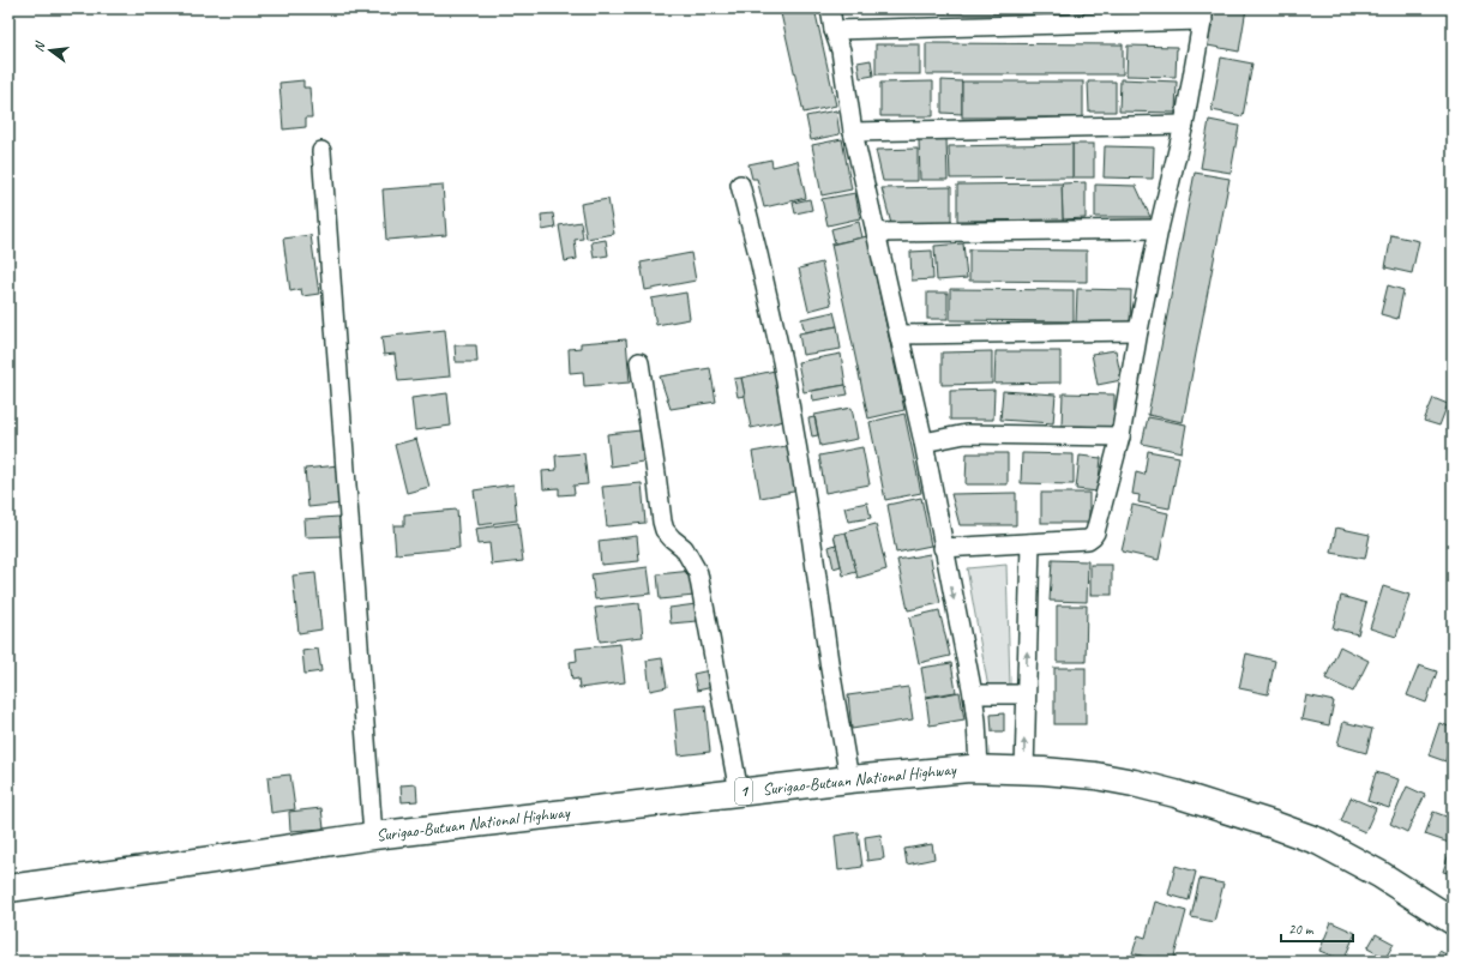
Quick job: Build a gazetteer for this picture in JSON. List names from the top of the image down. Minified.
{"streets":{"highway":["Surigao-Butuan National Highway","1"]},"scale_bar":"20 m","north":"left"}
